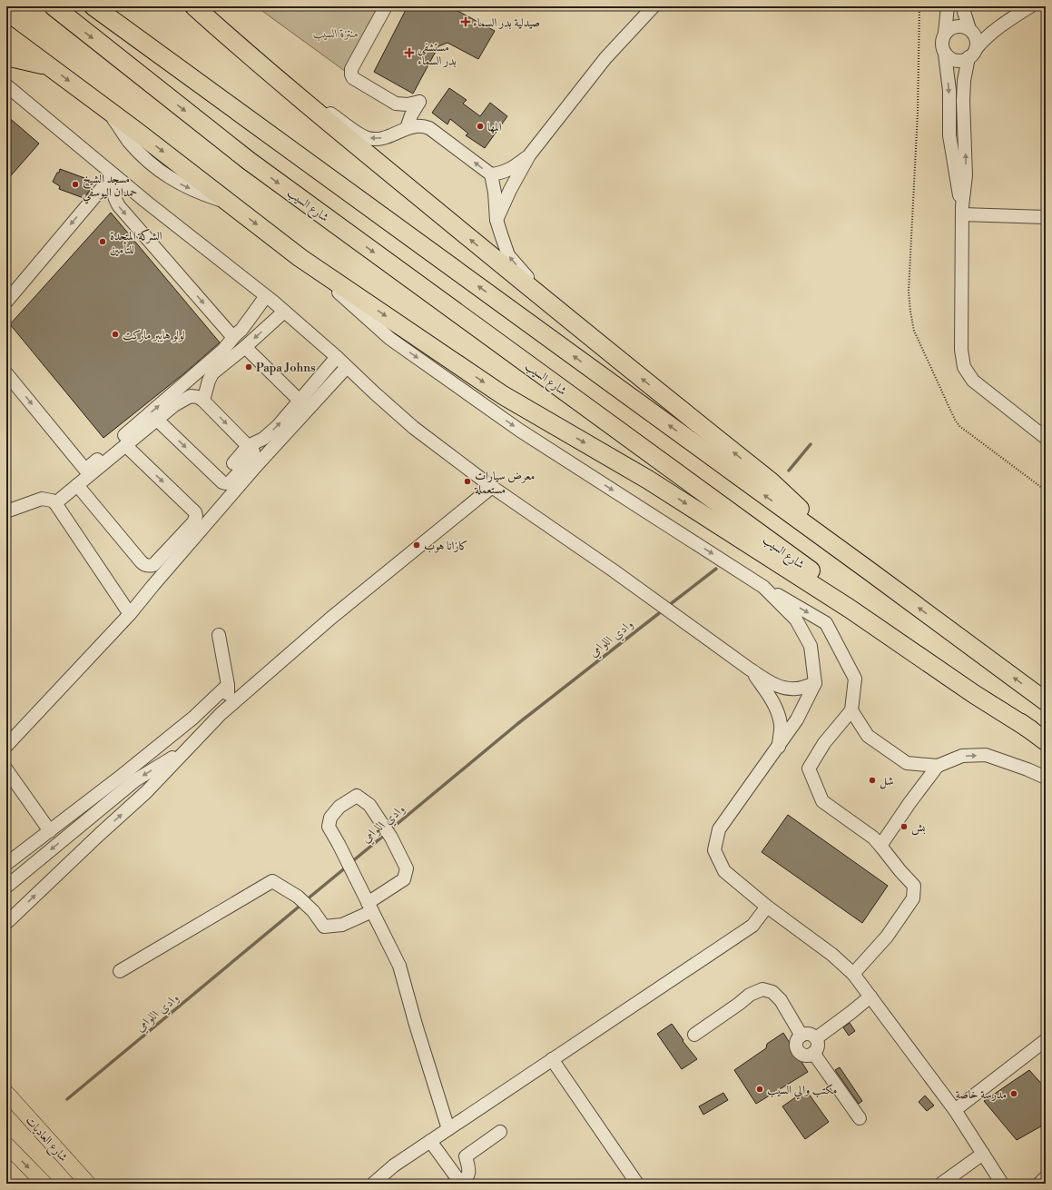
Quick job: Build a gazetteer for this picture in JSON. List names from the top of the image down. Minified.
{"streets":{"highway":["شارع السيب"],"main road":["شارع العاديات"]},"water":["وادي اللوامي"],"parks":["منتزة السيب"],"places":{"health":["صيدلية بدر السماء","مستشفى بدر السماء"],"other":["المها","مسجد الشيخ حمدان اليوسفي","الشركة المتحدة للتأمين","لولو هايبر ماركت","Papa Johns","معرض سيارات مستعملة","كازانا هوب","شل","بش","مكتب والي السيب","مدرسة خاصة"]}}
